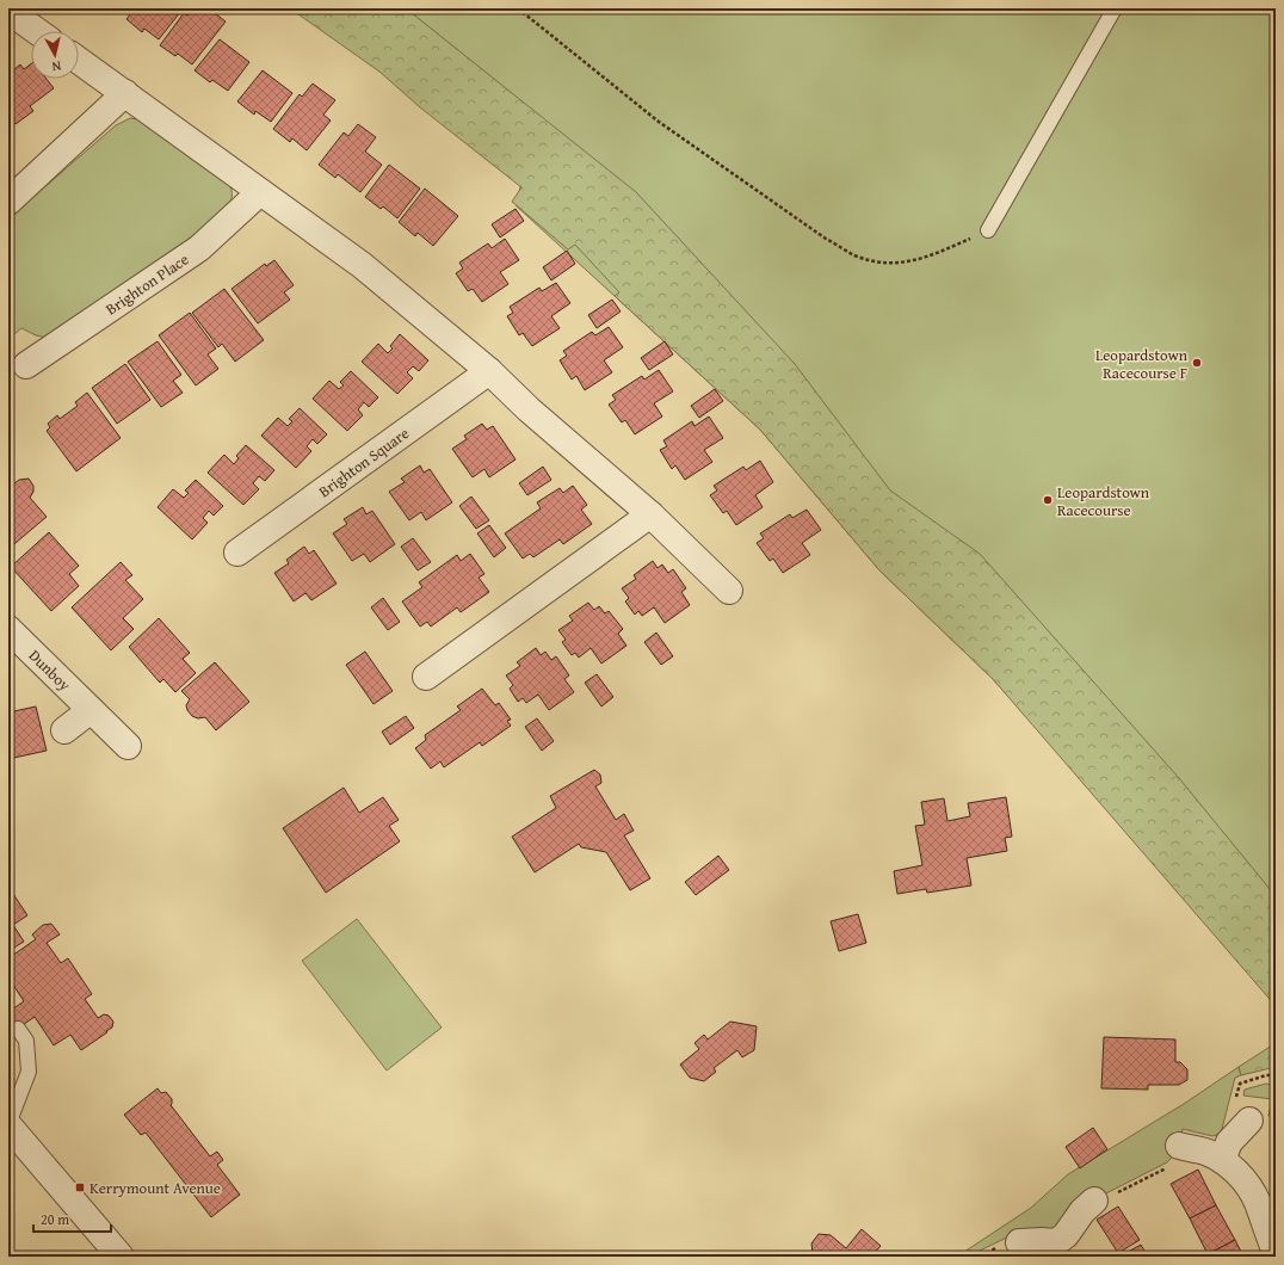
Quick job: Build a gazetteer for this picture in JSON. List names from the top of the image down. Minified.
{"streets":{"street":["Brighton Place","Brighton Square","Dunboy"]},"places":{"other":["Leopardstown Racecourse F","Leopardstown Racecourse"],"transit":["Kerrymount Avenue"]},"scale_bar":"20 m","north":"bottom"}
